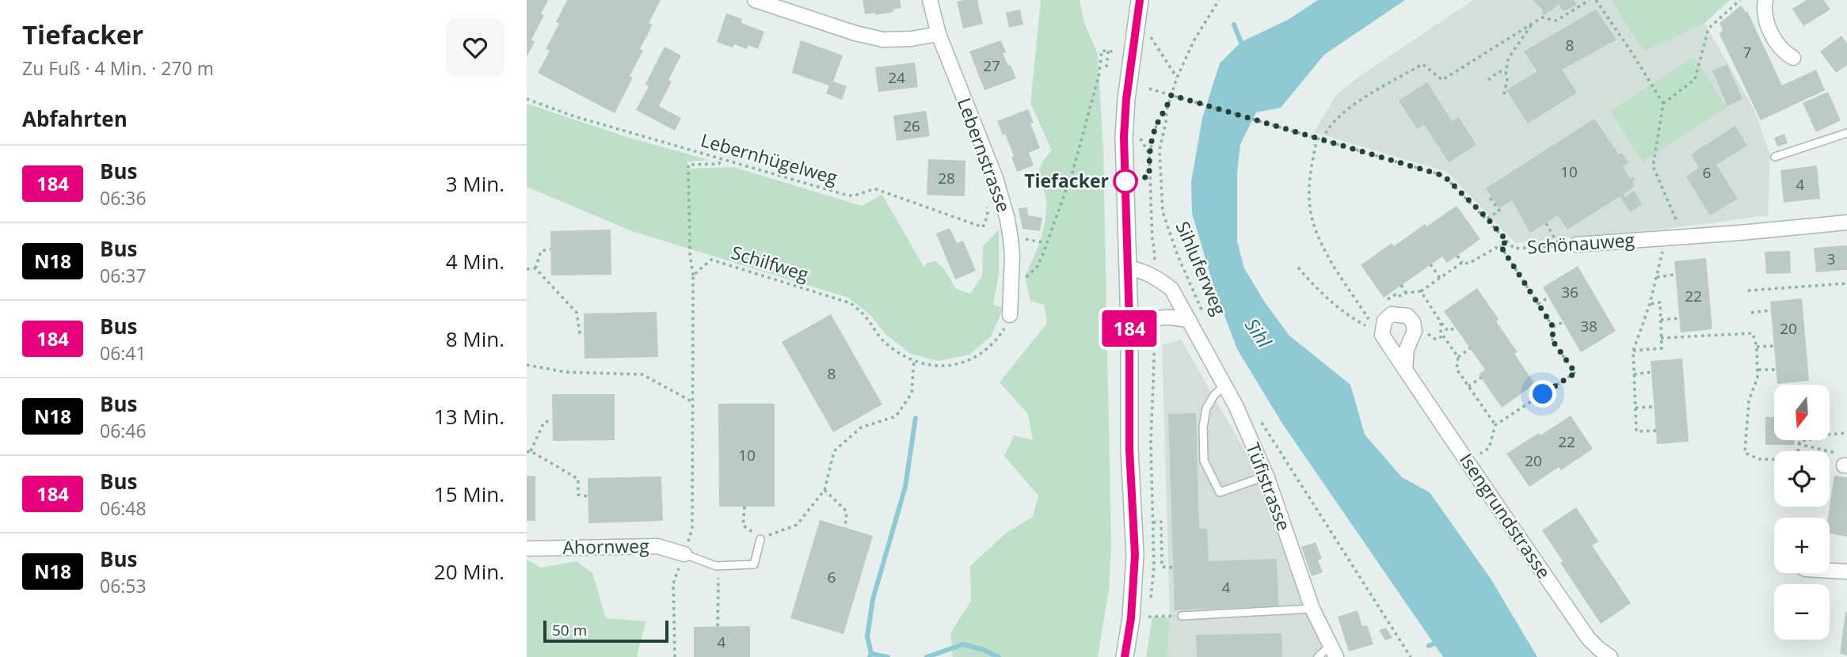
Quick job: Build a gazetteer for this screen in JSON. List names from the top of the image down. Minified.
{"streets":{"street":["Lebernstrasse","Schönauweg","Tüfistrasse","Isengrundstrasse","Ahornweg"],"path":["Lebernhügelweg","Schilfweg","Sihluferweg"]},"crossings":[["Lebernstrasse","Schilfweg"],["Schönauweg","Sihluferweg"]],"water":["Sihl"],"places":["Tiefacker"],"lines":["bus line 184"],"house_numbers":["8","7","27","24","26","10","6","28","4","3","36","22","38","20","8","22","10","20","6","4","4"],"scale_bar":"50 m","north":"bottom","page":{"heading":[["Tiefacker","Zu Fuß · 4 Min. · 270 m"],"Abfahrten"],"on_map":"184","list":[{"mark":"184","name":"Bus","note":"06:36","value":"3 Min."},{"mark":"N18","name":"Bus","note":"06:37","value":"4 Min."},{"mark":"184","name":"Bus","note":"06:41","value":"8 Min."},{"mark":"N18","name":"Bus","note":"06:46","value":"13 Min."},{"mark":"184","name":"Bus","note":"06:48","value":"15 Min."},{"mark":"N18","name":"Bus","note":"06:53","value":"20 Min."}],"map_buttons":["+","−"],"scale":"50 m"}}
